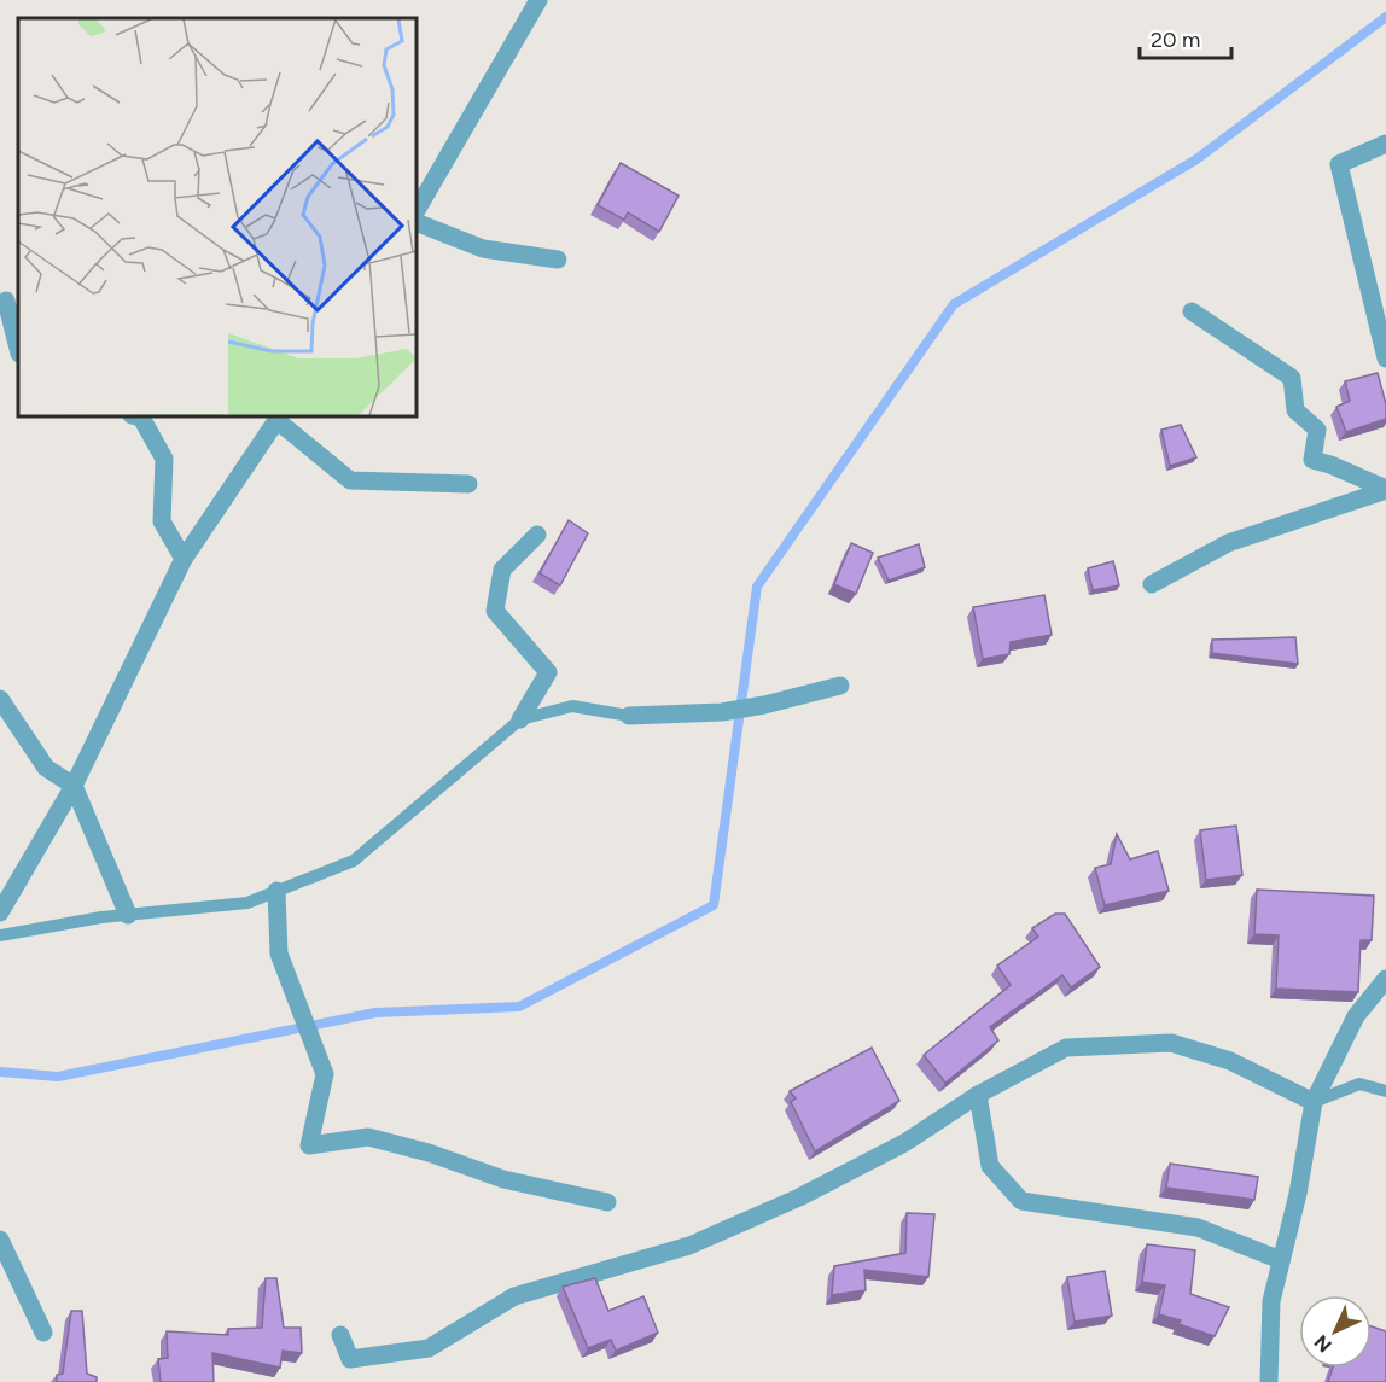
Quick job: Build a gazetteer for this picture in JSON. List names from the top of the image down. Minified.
{"scale_bar":"20 m","north":"bottom left"}
